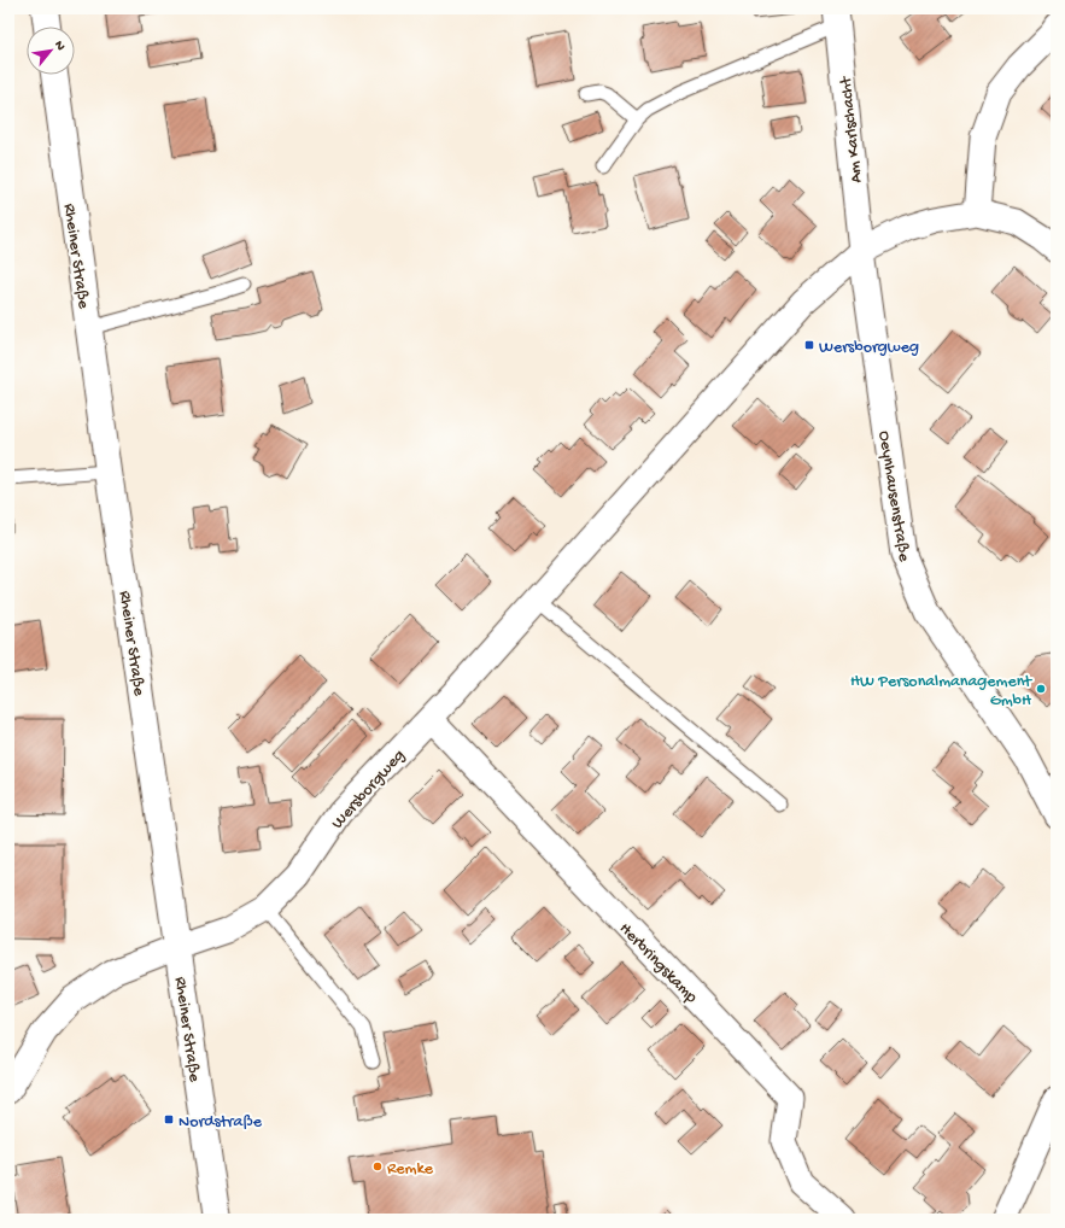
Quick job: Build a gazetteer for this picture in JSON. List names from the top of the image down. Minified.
{"streets":{"main road":["Rheiner Straße"],"street":["Am Karlschacht","Oeynhausenstraße","Wersborgweg","Herbringskamp"]},"crossings":[["Am Karlschacht","Oeynhausenstraße"],["Am Karlschacht","Wersborgweg"],["Rheiner Straße","Wersborgweg"],["Oeynhausenstraße","Wersborgweg"],["Wersborgweg","Herbringskamp"]],"places":{"transit":["Wersborgweg","Nordstraße"],"other":["HW Personalmanagement GmbH","Remke"]},"north":"top right"}
